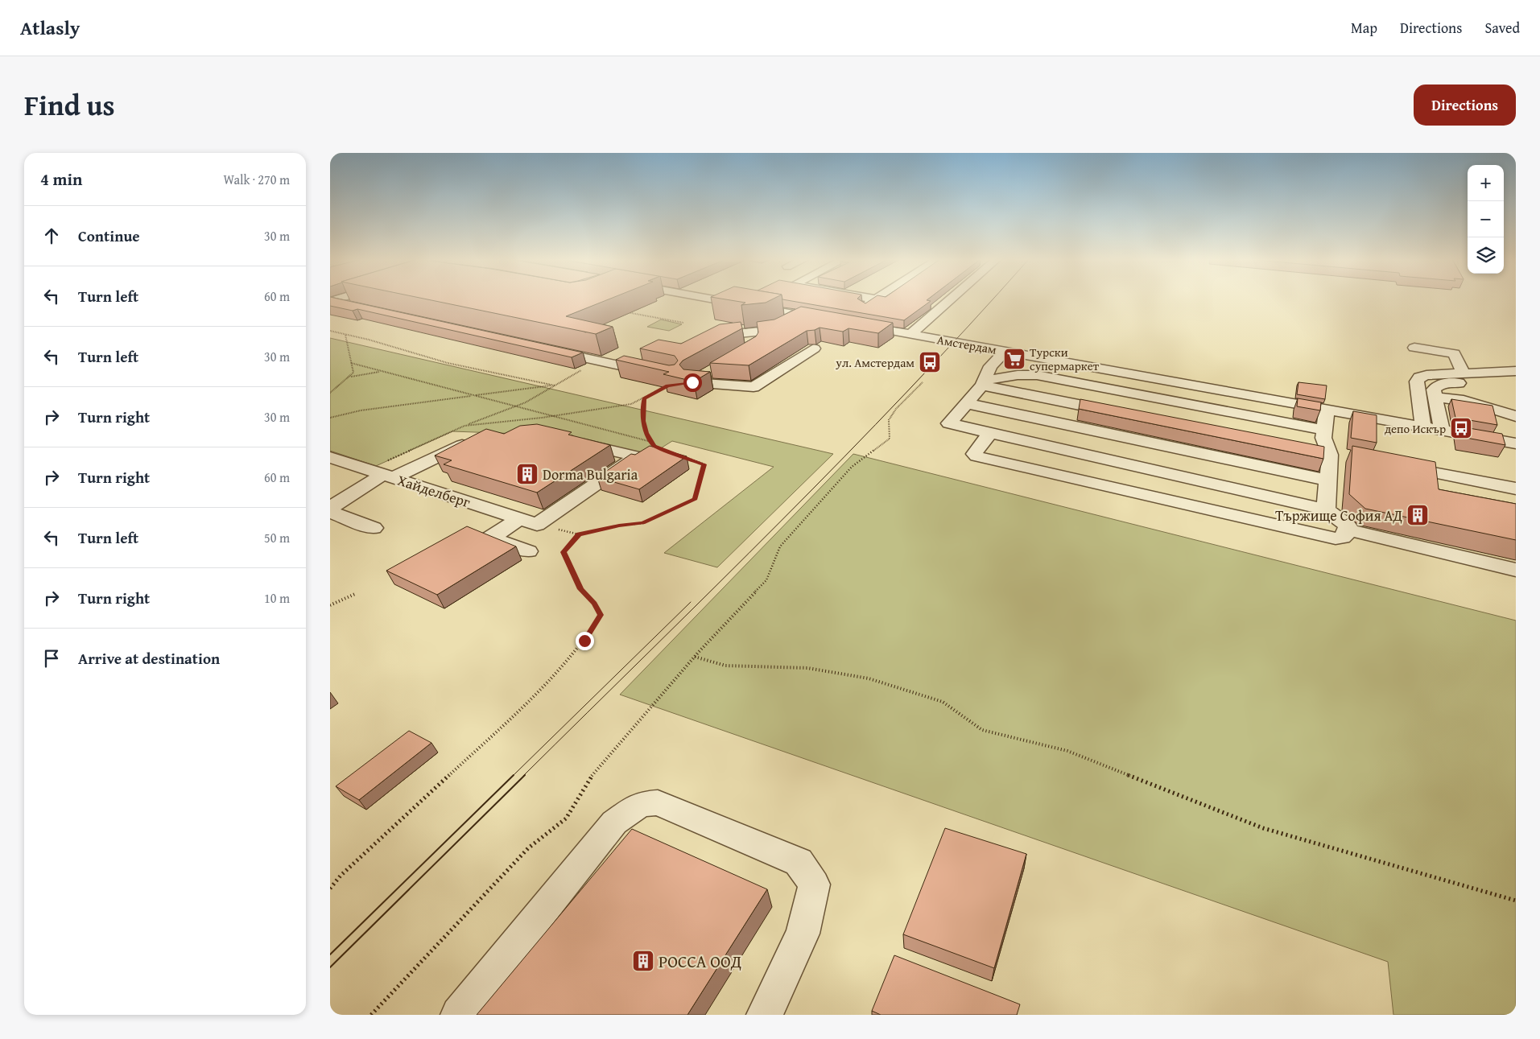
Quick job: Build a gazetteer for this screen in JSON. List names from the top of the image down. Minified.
{"streets":{"street":["Амстердам","Хайделберг"]},"places":{"supermarket":["Турски супермаркет"],"bus stop":["ул. Амстердам","депо Искър"],"building":["Dorma Bulgaria","Тържище София АД","РОССА ООД"]},"page":{"header":"Atlasly","nav":["Map","Directions","Saved"],"title":"Find us","buttons":"Directions","heading":["4 min","Walk · 270 m"],"map_buttons":["+","−"],"list":[["Continue","30 m"],["Turn left","60 m"],["Turn left","30 m"],["Turn right","30 m"],["Turn right","60 m"],["Turn left","50 m"],["Turn right","10 m"],"Arrive at destination"]}}
